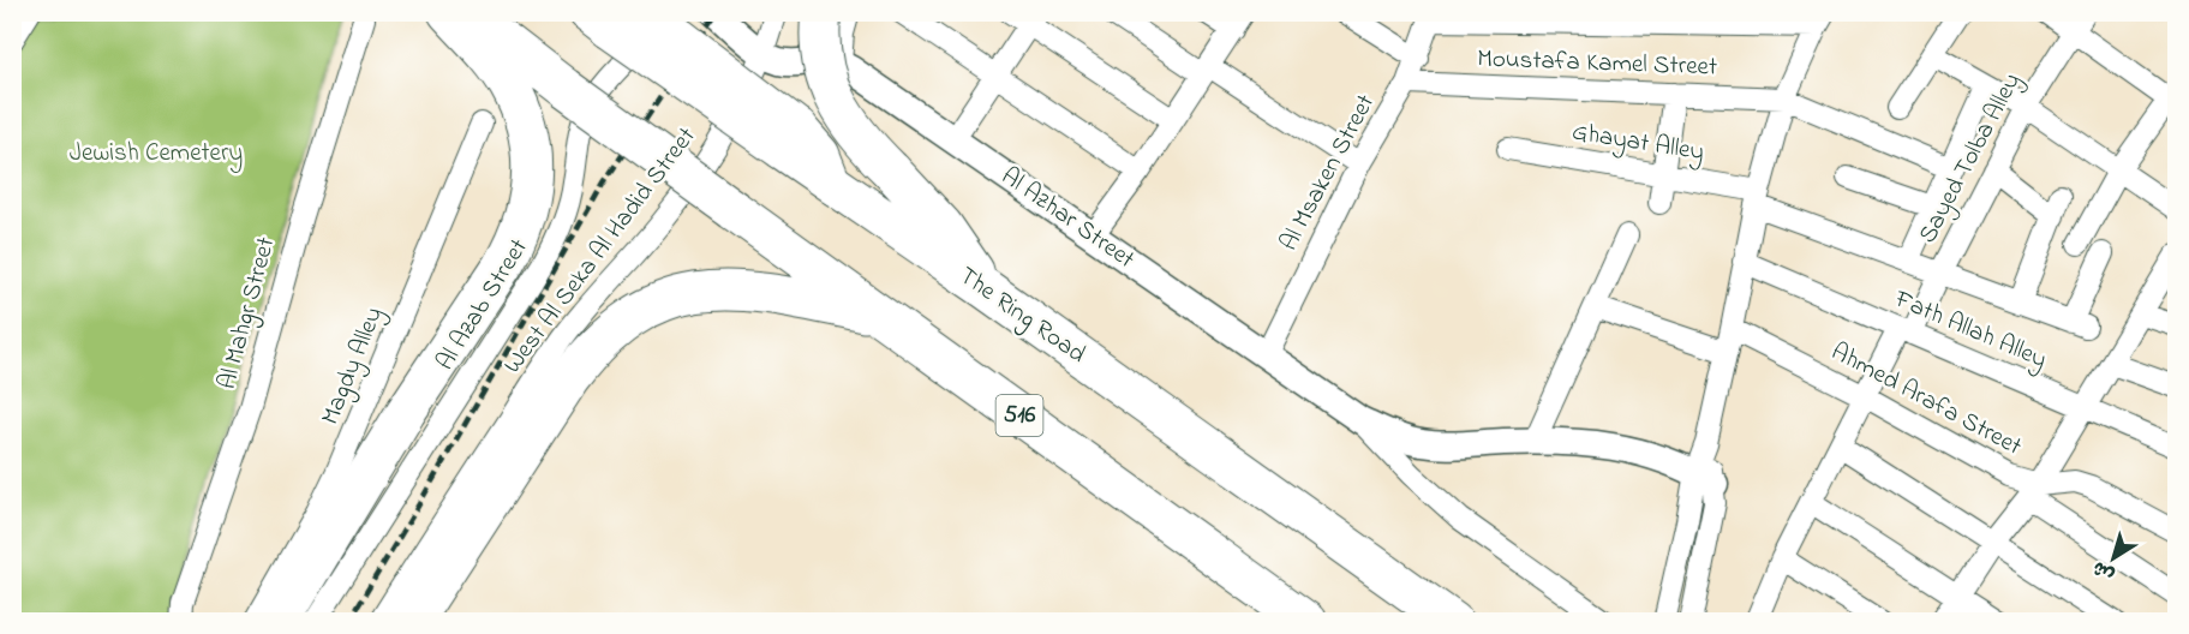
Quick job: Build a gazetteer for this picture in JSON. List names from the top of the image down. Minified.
{"streets":{"highway":["The Ring Road","516"],"street":["Moustafa Kamel Street","Ghayat Alley","Sayed Tolba Alley","Al Msaken Street","Al Azhar Street","West Al Seka Al Hadid Street","Al Azab Street","Al Mahgr Street","Fath Allah Alley","Magdy Alley","Ahmed Arafa Street"]},"crossings":[["Moustafa Kamel Street","Al Msaken Street"],["Ghayat Alley","Sayed Tolba Alley"],["Sayed Tolba Alley","Fath Allah Alley"],["Sayed Tolba Alley","Ahmed Arafa Street"],["Al Msaken Street","Al Azhar Street"],["Al Azhar Street","West Al Seka Al Hadid Street"]],"parks":["Jewish Cemetery"],"north":"bottom left"}
